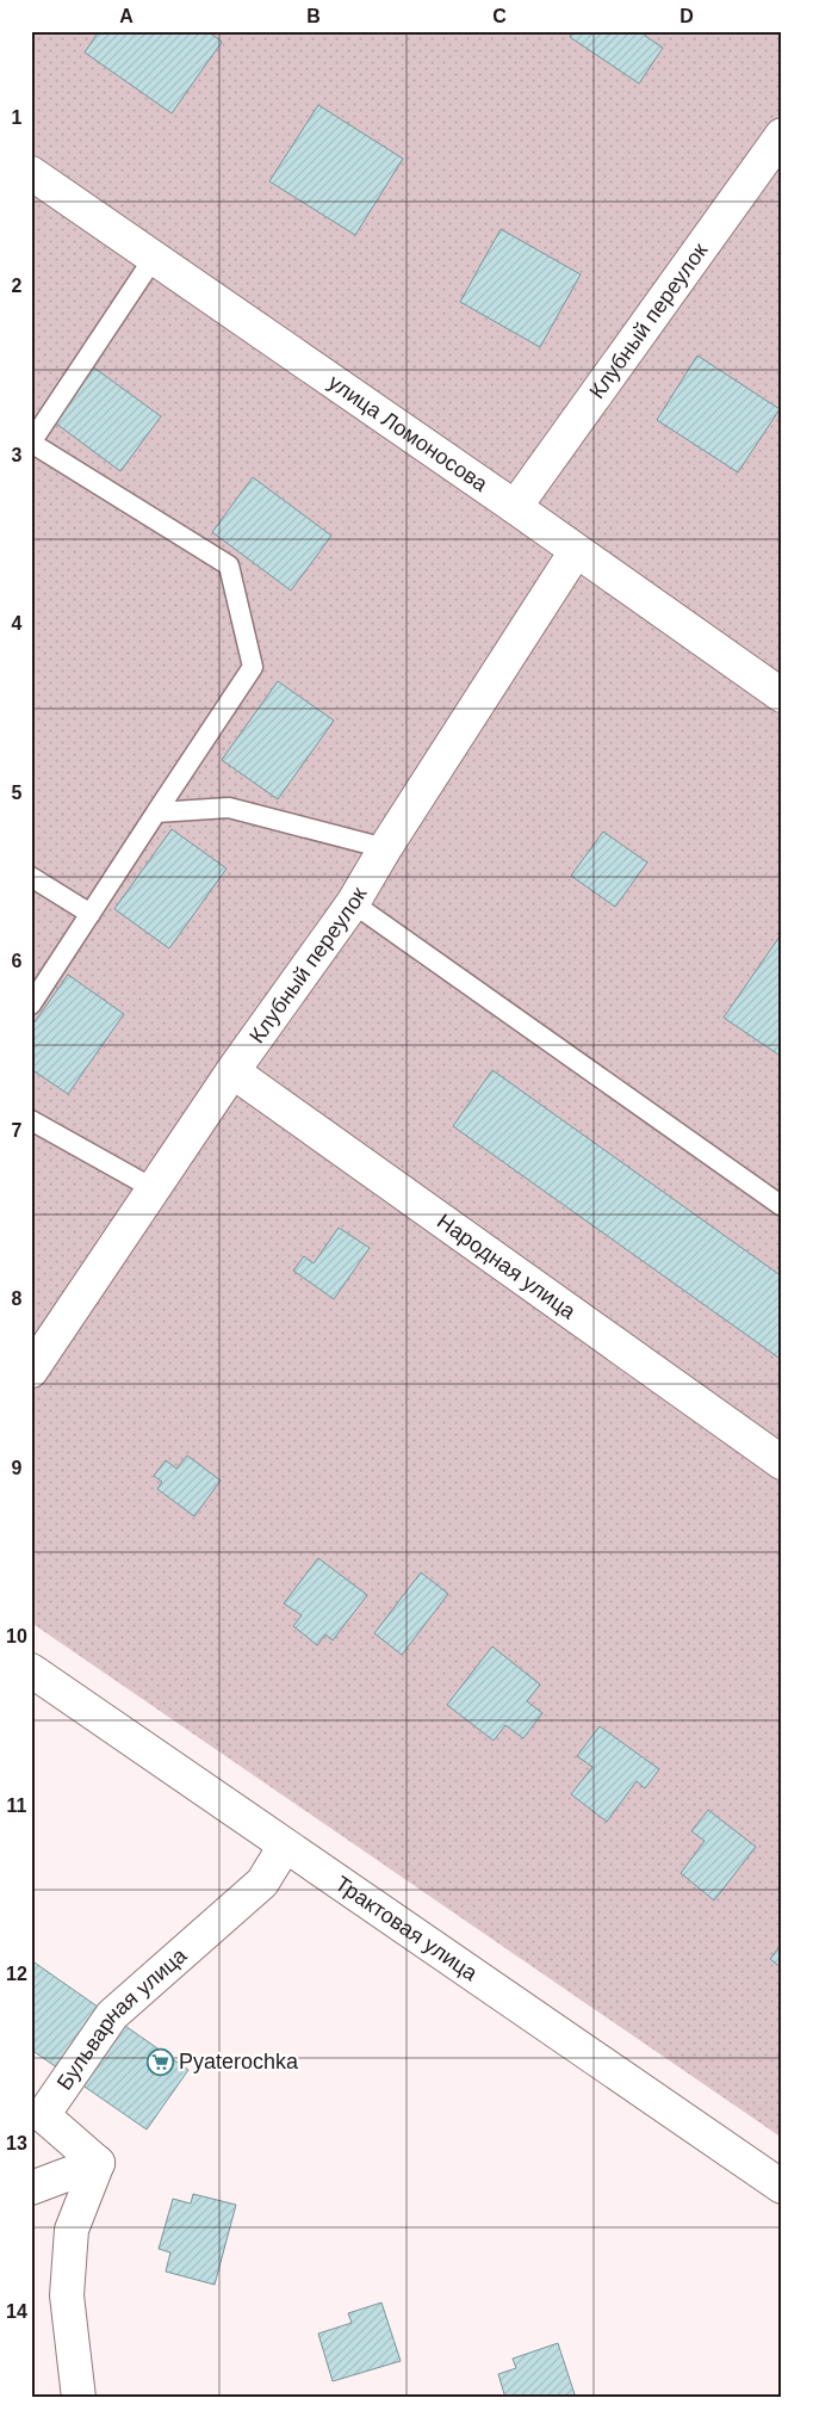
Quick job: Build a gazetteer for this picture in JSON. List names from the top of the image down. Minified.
{"streets":{"street":["Клубный переулок","улица Ломоносова","Народная улица","Трактовая улица","Бульварная улица"]},"crossings":[["Клубный переулок","улица Ломоносова"],["Клубный переулок","Народная улица"],["Трактовая улица","Бульварная улица"]],"places":{"supermarket":["Pyaterochka"]},"grid":{"columns":["A","B","C","D"],"rows":["1","2","3","4","5","6","7","8","9","10","11","12","13","14"]}}
